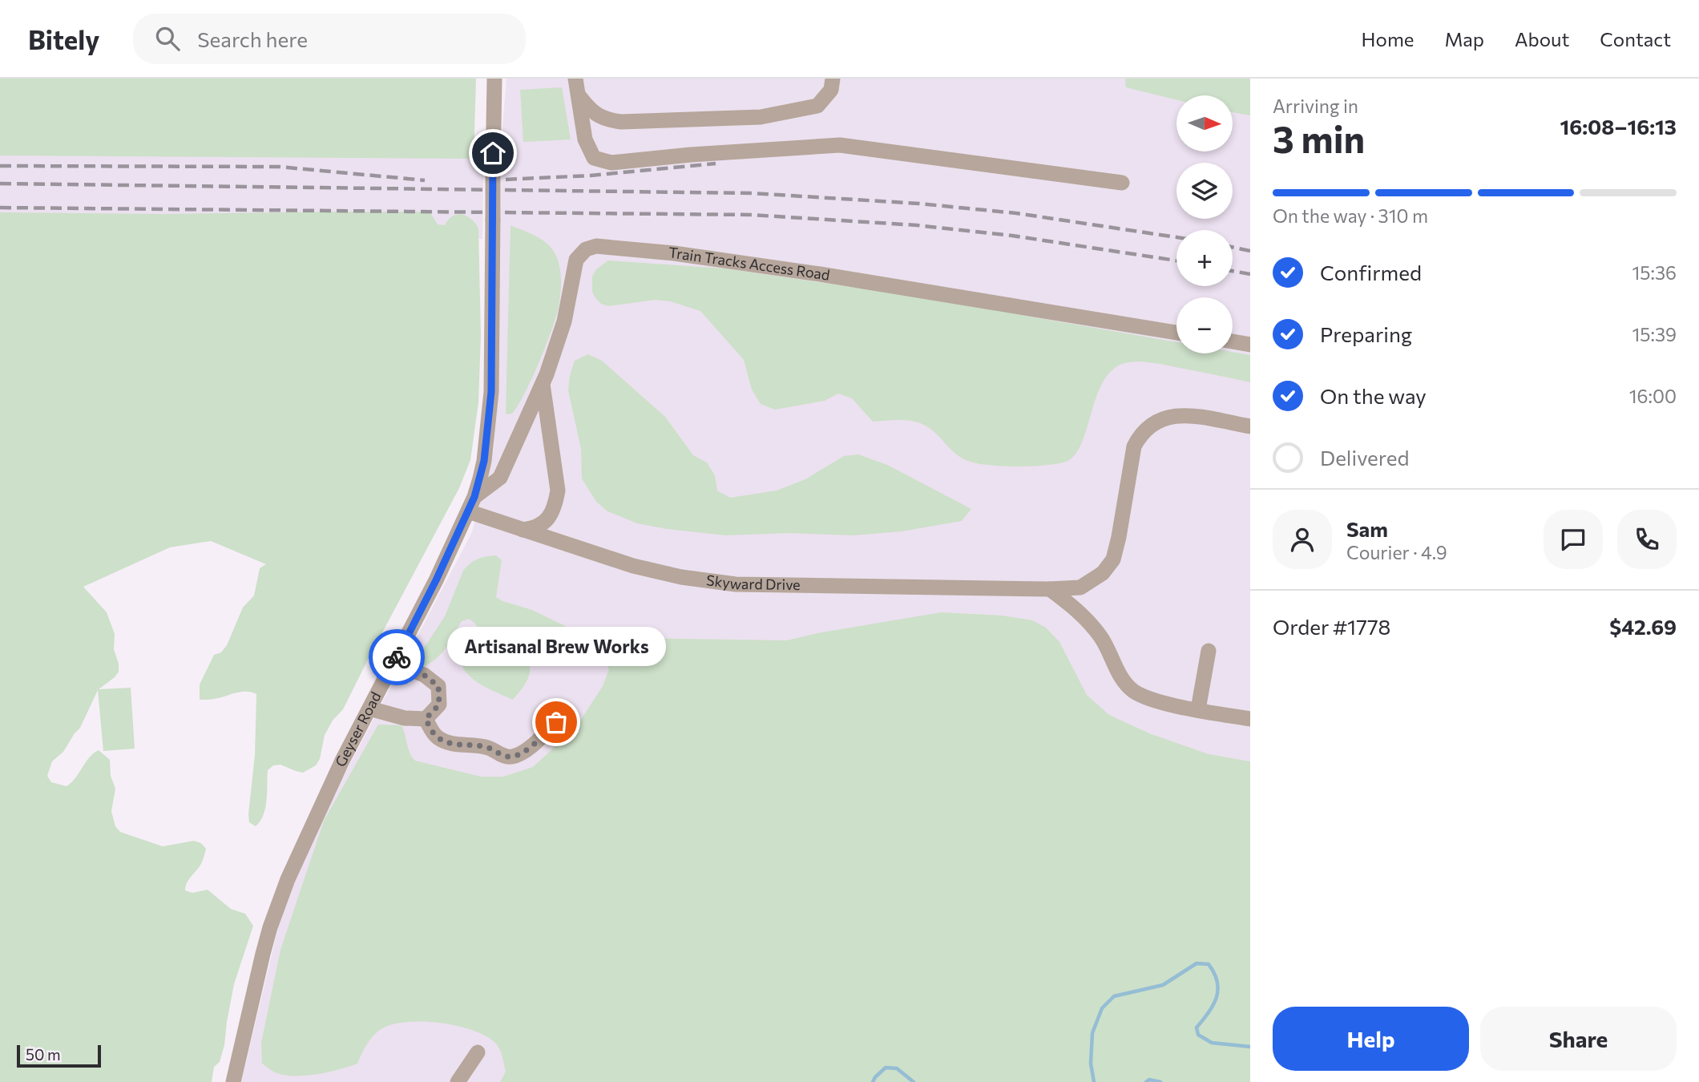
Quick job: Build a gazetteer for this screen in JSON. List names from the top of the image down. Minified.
{"streets":{"street":["Train Tracks Access Road","Skyward Drive","Geyser Road"]},"crossings":[["Train Tracks Access Road","Skyward Drive"],["Train Tracks Access Road","Geyser Road"],["Skyward Drive","Geyser Road"]],"places":["Artisanal Brew Works"],"scale_bar":"50 m","north":"right","page":{"header":"Bitely","search":"Search here","nav":["Home","Map","About","Contact"],"heading":["3 min","Arriving in","16:08–16:13"],"panel":["Sam","Courier · 4.9","Order #1778","$42.69"],"map_buttons":["+","−"],"bar":"On the way · 310 m","list":[["Confirmed","15:36"],["Preparing","15:39"],["On the way","16:00"],"Delivered"],"bubble":"Artisanal Brew Works","buttons":["Help","Share"],"scale":"50 m"}}
